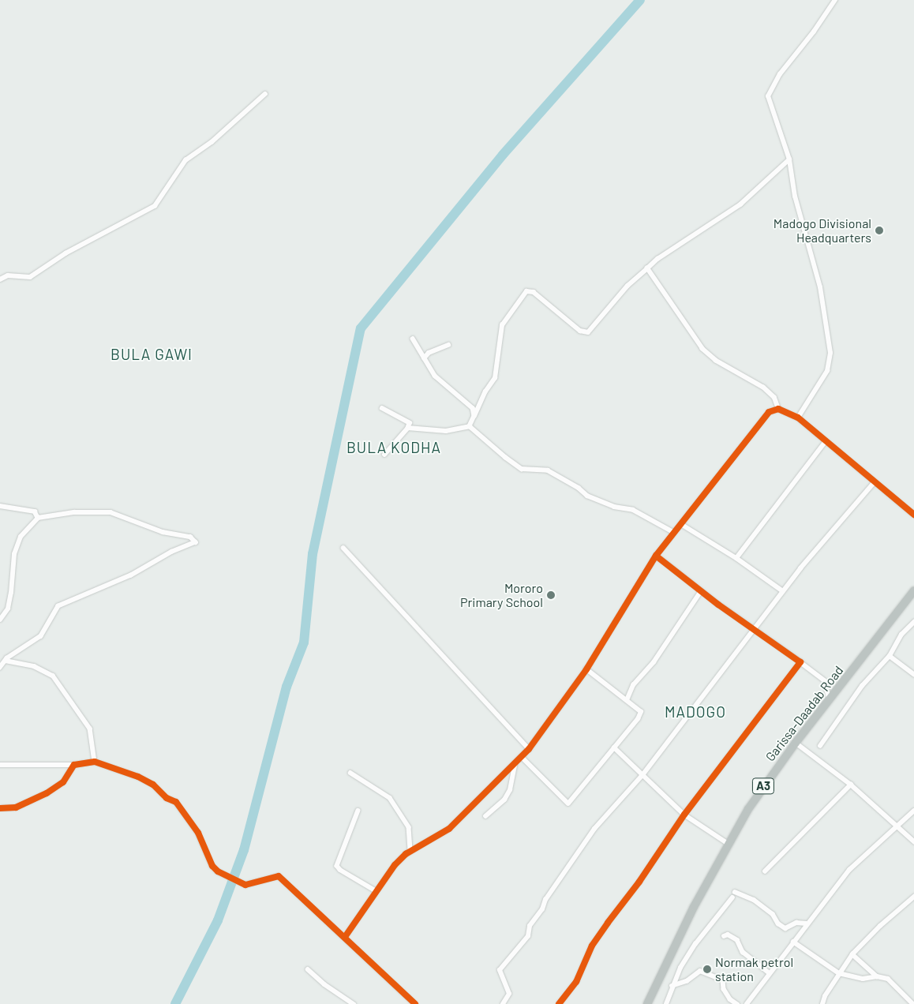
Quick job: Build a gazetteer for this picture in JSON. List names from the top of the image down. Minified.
{"streets":{"highway":["Garissa-Daadab Road","A3"]},"districts":["BULA GAWI","BULA KODHA","MADOGO"],"places":["Madogo Divisional Headquarters","Mororo Primary School","Normak petrol station"]}
